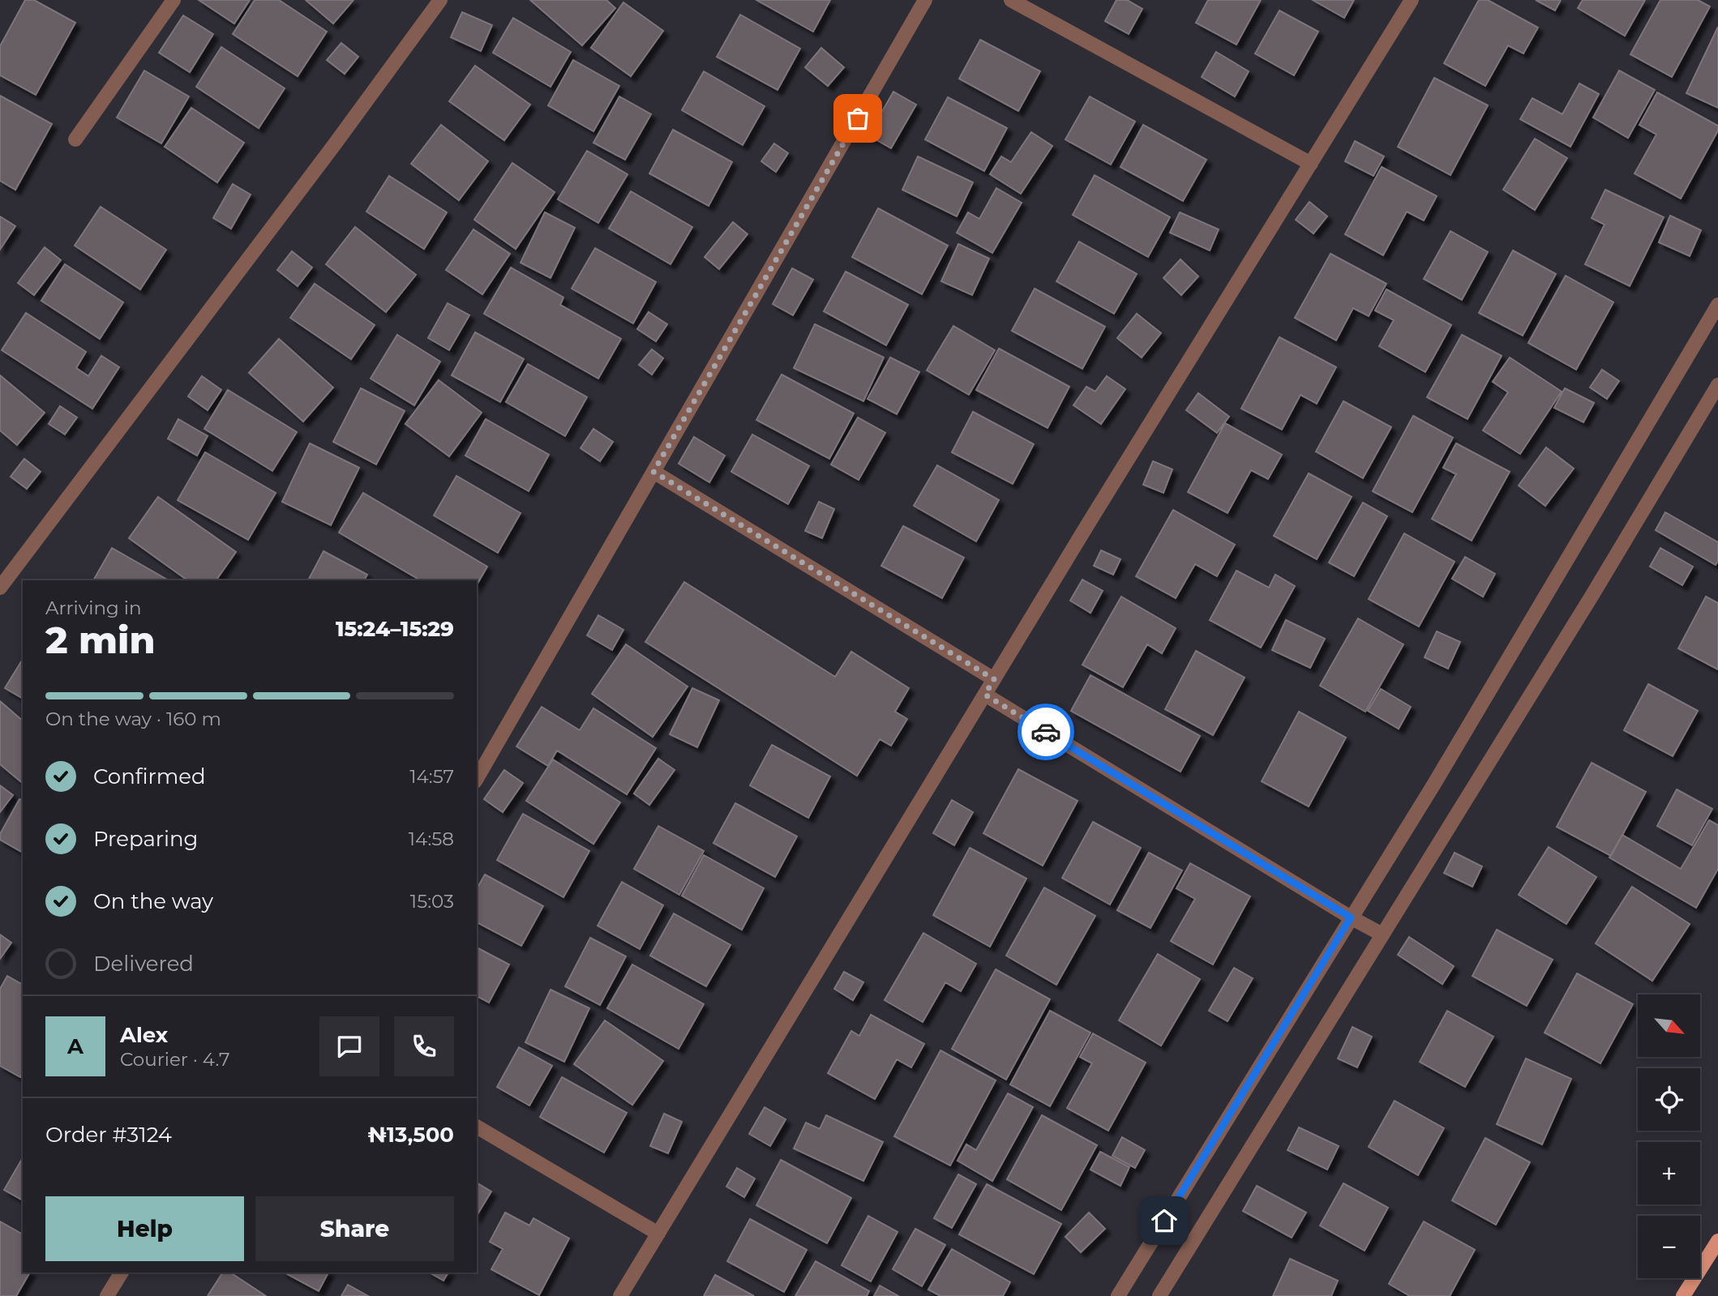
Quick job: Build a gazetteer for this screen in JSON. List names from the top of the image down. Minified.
{"north":"bottom right","page":{"heading":["2 min","Arriving in","15:24–15:29"],"panel":["Alex","Courier · 4.7","Order #3124","₦13,500"],"bar":"On the way · 160 m","list":[["Confirmed","14:57"],["Preparing","14:58"],["On the way","15:03"],"Delivered"],"map_buttons":["+","−"],"round":"A","buttons":["Help","Share"]}}
